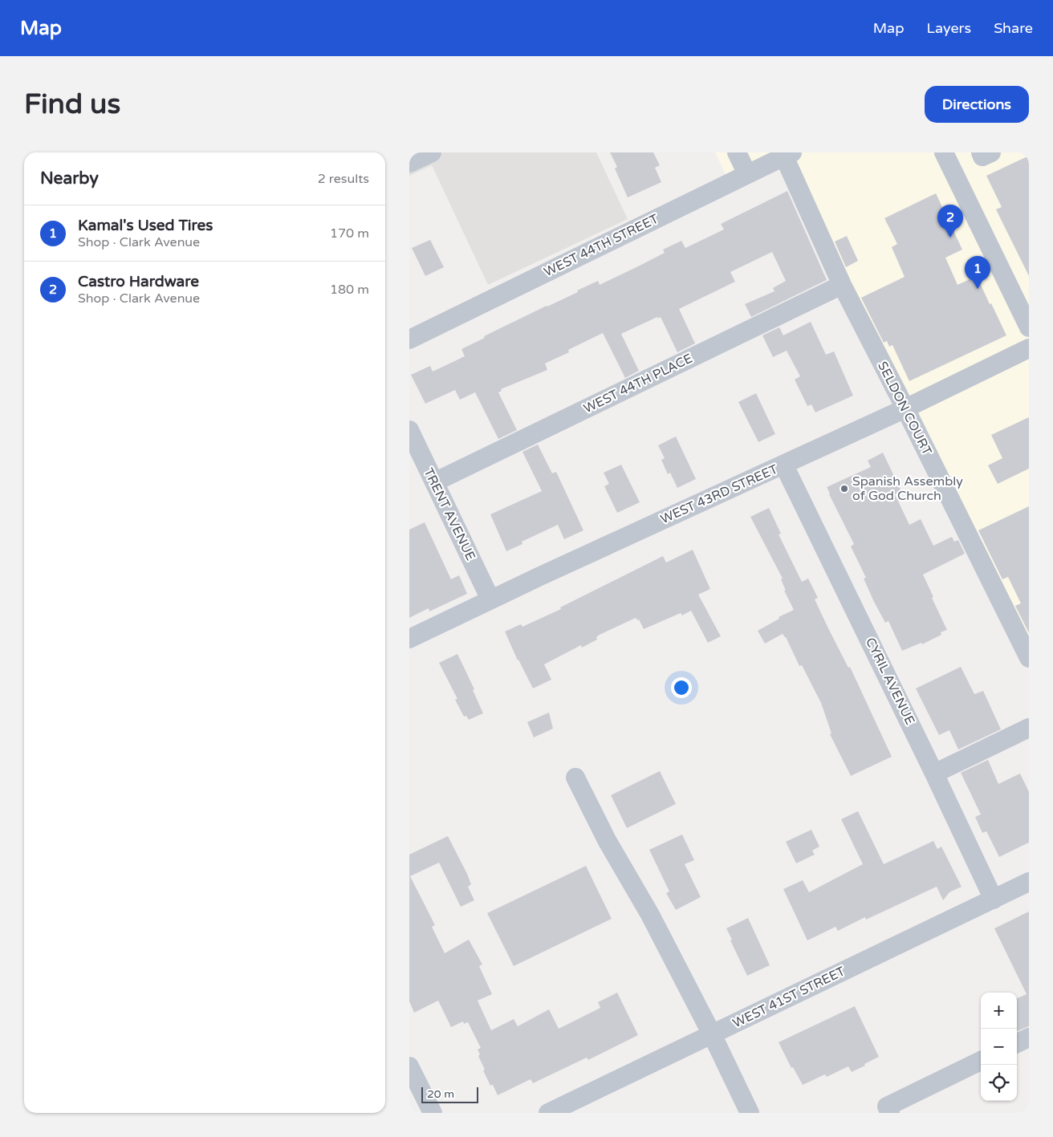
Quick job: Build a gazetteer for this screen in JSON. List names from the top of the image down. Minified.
{"streets":{"street":["WEST 44TH STREET","WEST 44TH PLACE","SELDON COURT","WEST 43RD STREET","TRENT AVENUE","CYRIL AVENUE","WEST 41ST STREET"]},"crossings":[["WEST 44TH STREET","SELDON COURT"],["WEST 44TH PLACE","SELDON COURT"],["WEST 44TH PLACE","TRENT AVENUE"],["SELDON COURT","WEST 43RD STREET"],["WEST 43RD STREET","TRENT AVENUE"],["WEST 43RD STREET","CYRIL AVENUE"],["CYRIL AVENUE","WEST 41ST STREET"]],"places":["Spanish Assembly of God Church"],"scale_bar":"20 m","page":{"header":"Map","nav":["Map","Layers","Share"],"buttons":"Directions","title":"Find us","heading":["Nearby","2 results"],"list":[{"mark":"1","name":"Kamal's Used Tires","note":"Shop · Clark Avenue","value":"170 m"},{"mark":"2","name":"Castro Hardware","note":"Shop · Clark Avenue","value":"180 m"}],"pins":["2","1"],"map_buttons":["+","−"],"scale":"20 m"}}
